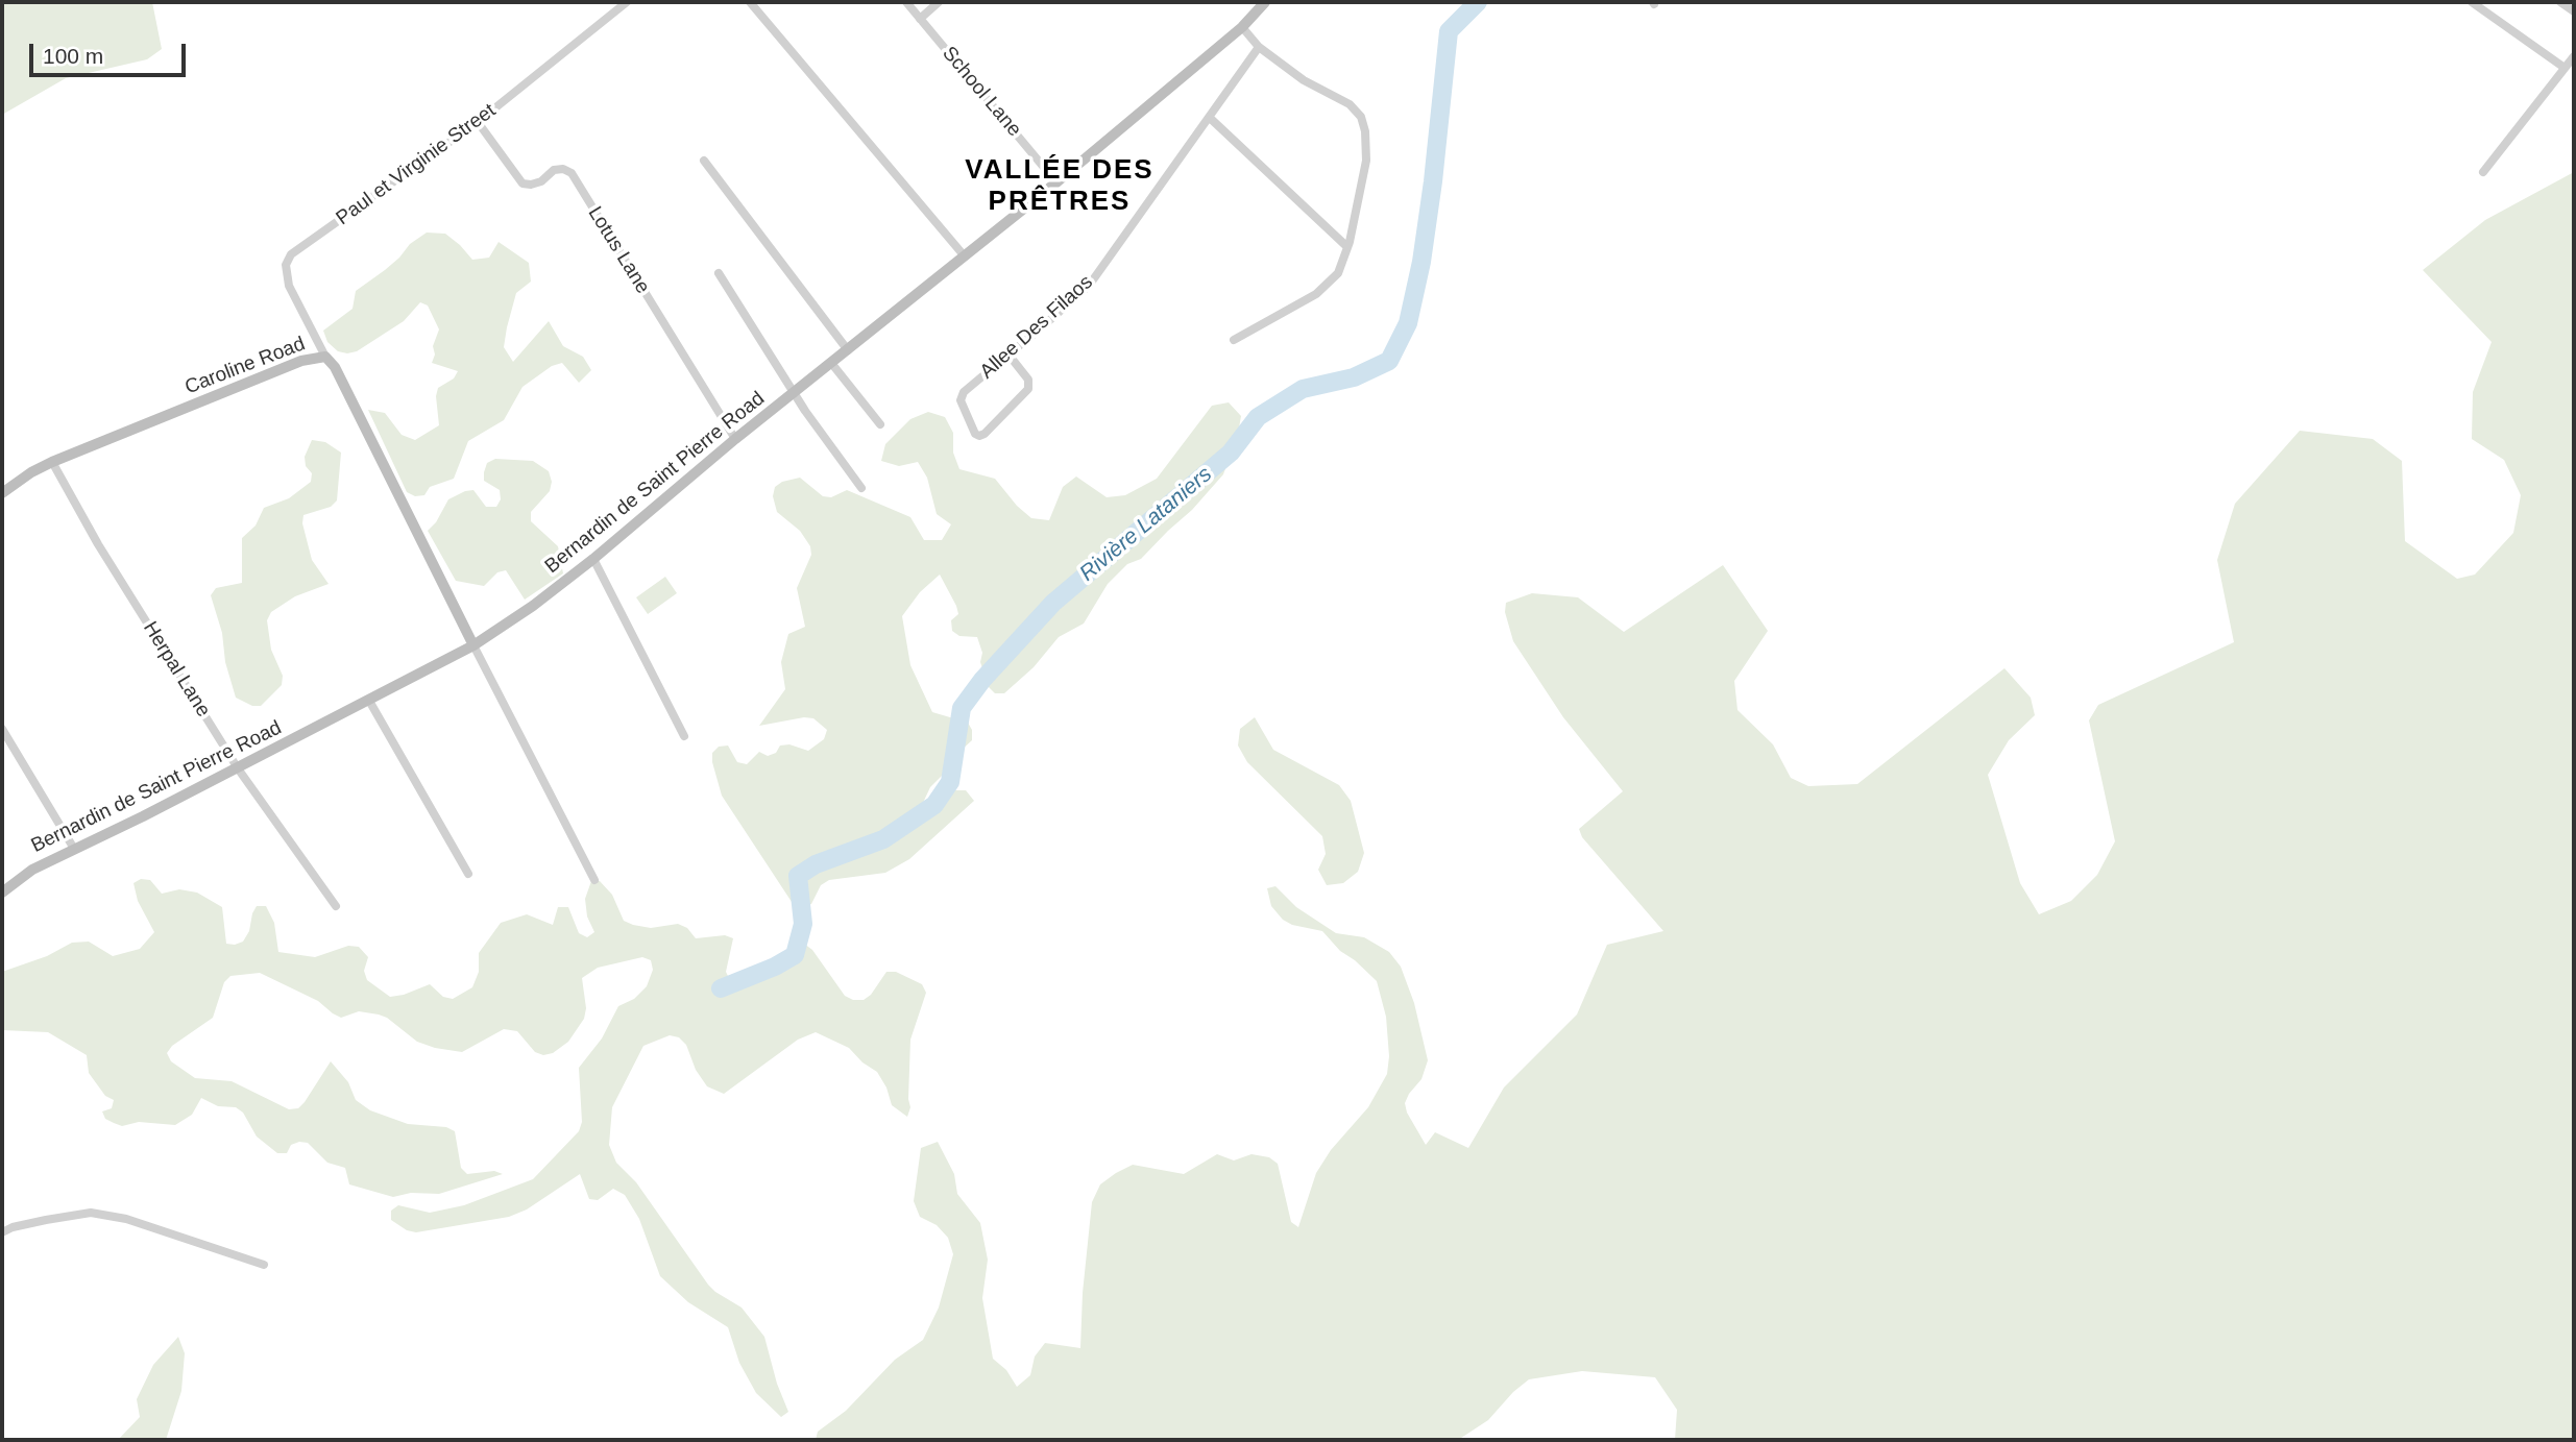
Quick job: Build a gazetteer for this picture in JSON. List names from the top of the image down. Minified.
{"streets":{"main road":["Caroline Road","Bernardin de Saint Pierre Road"],"street":["School Lane","Paul et Virginie Street","Lotus Lane","Allee Des Filaos","Herpal Lane"]},"crossings":[["School Lane","Bernardin de Saint Pierre Road"],["Paul et Virginie Street","Lotus Lane"],["Paul et Virginie Street","Caroline Road"],["Lotus Lane","Bernardin de Saint Pierre Road"],["Caroline Road","Bernardin de Saint Pierre Road"],["Caroline Road","Herpal Lane"],["Bernardin de Saint Pierre Road","Herpal Lane"]],"districts":["VALLÉE DES PRÊTRES"],"water":["Rivière Lataniers"],"scale_bar":"100 m"}
